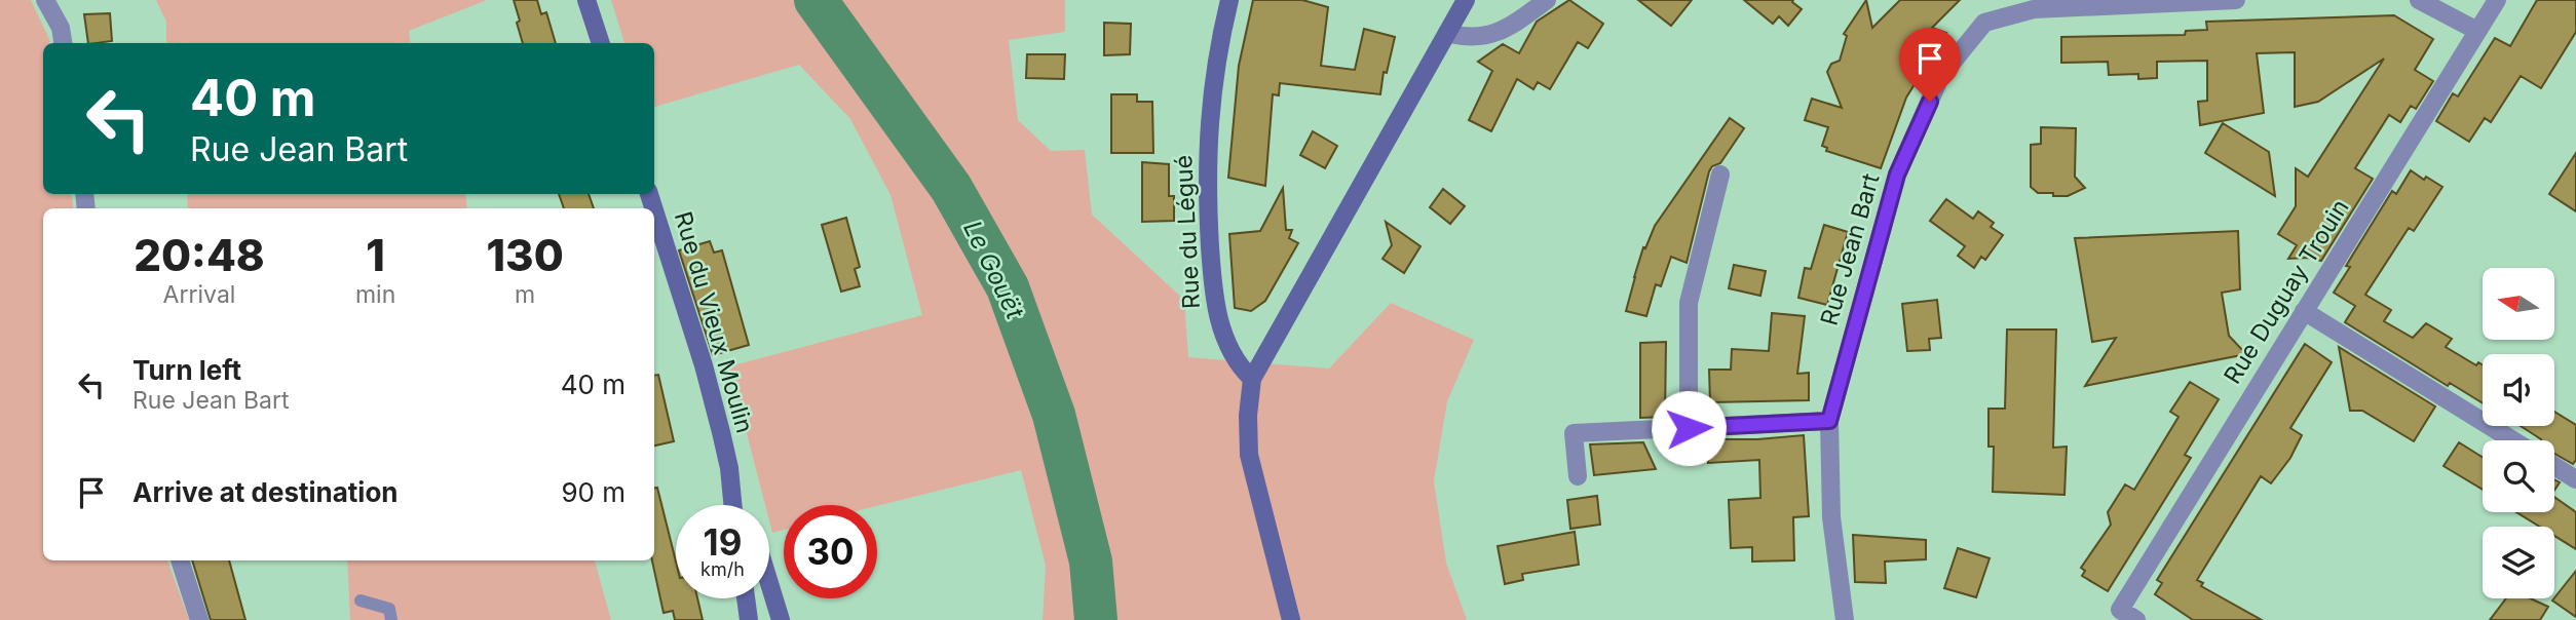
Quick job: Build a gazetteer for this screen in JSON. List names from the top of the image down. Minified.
{"streets":{"street":["Rue du Légué","Rue Jean Bart","Rue Duguay Trouin","Rue du Vieux Moulin"]},"water":["Le Gouët"],"north":"left","page":{"turn":["40 m","Rue Jean Bart"],"eta":["20:48","Arrival","1","min","130","m"],"list":[{"name":"Turn left","note":"Rue Jean Bart","value":"40 m"},{"name":"Arrive at destination","value":"90 m"}],"speed":"19 km/h","limit":"30"}}
